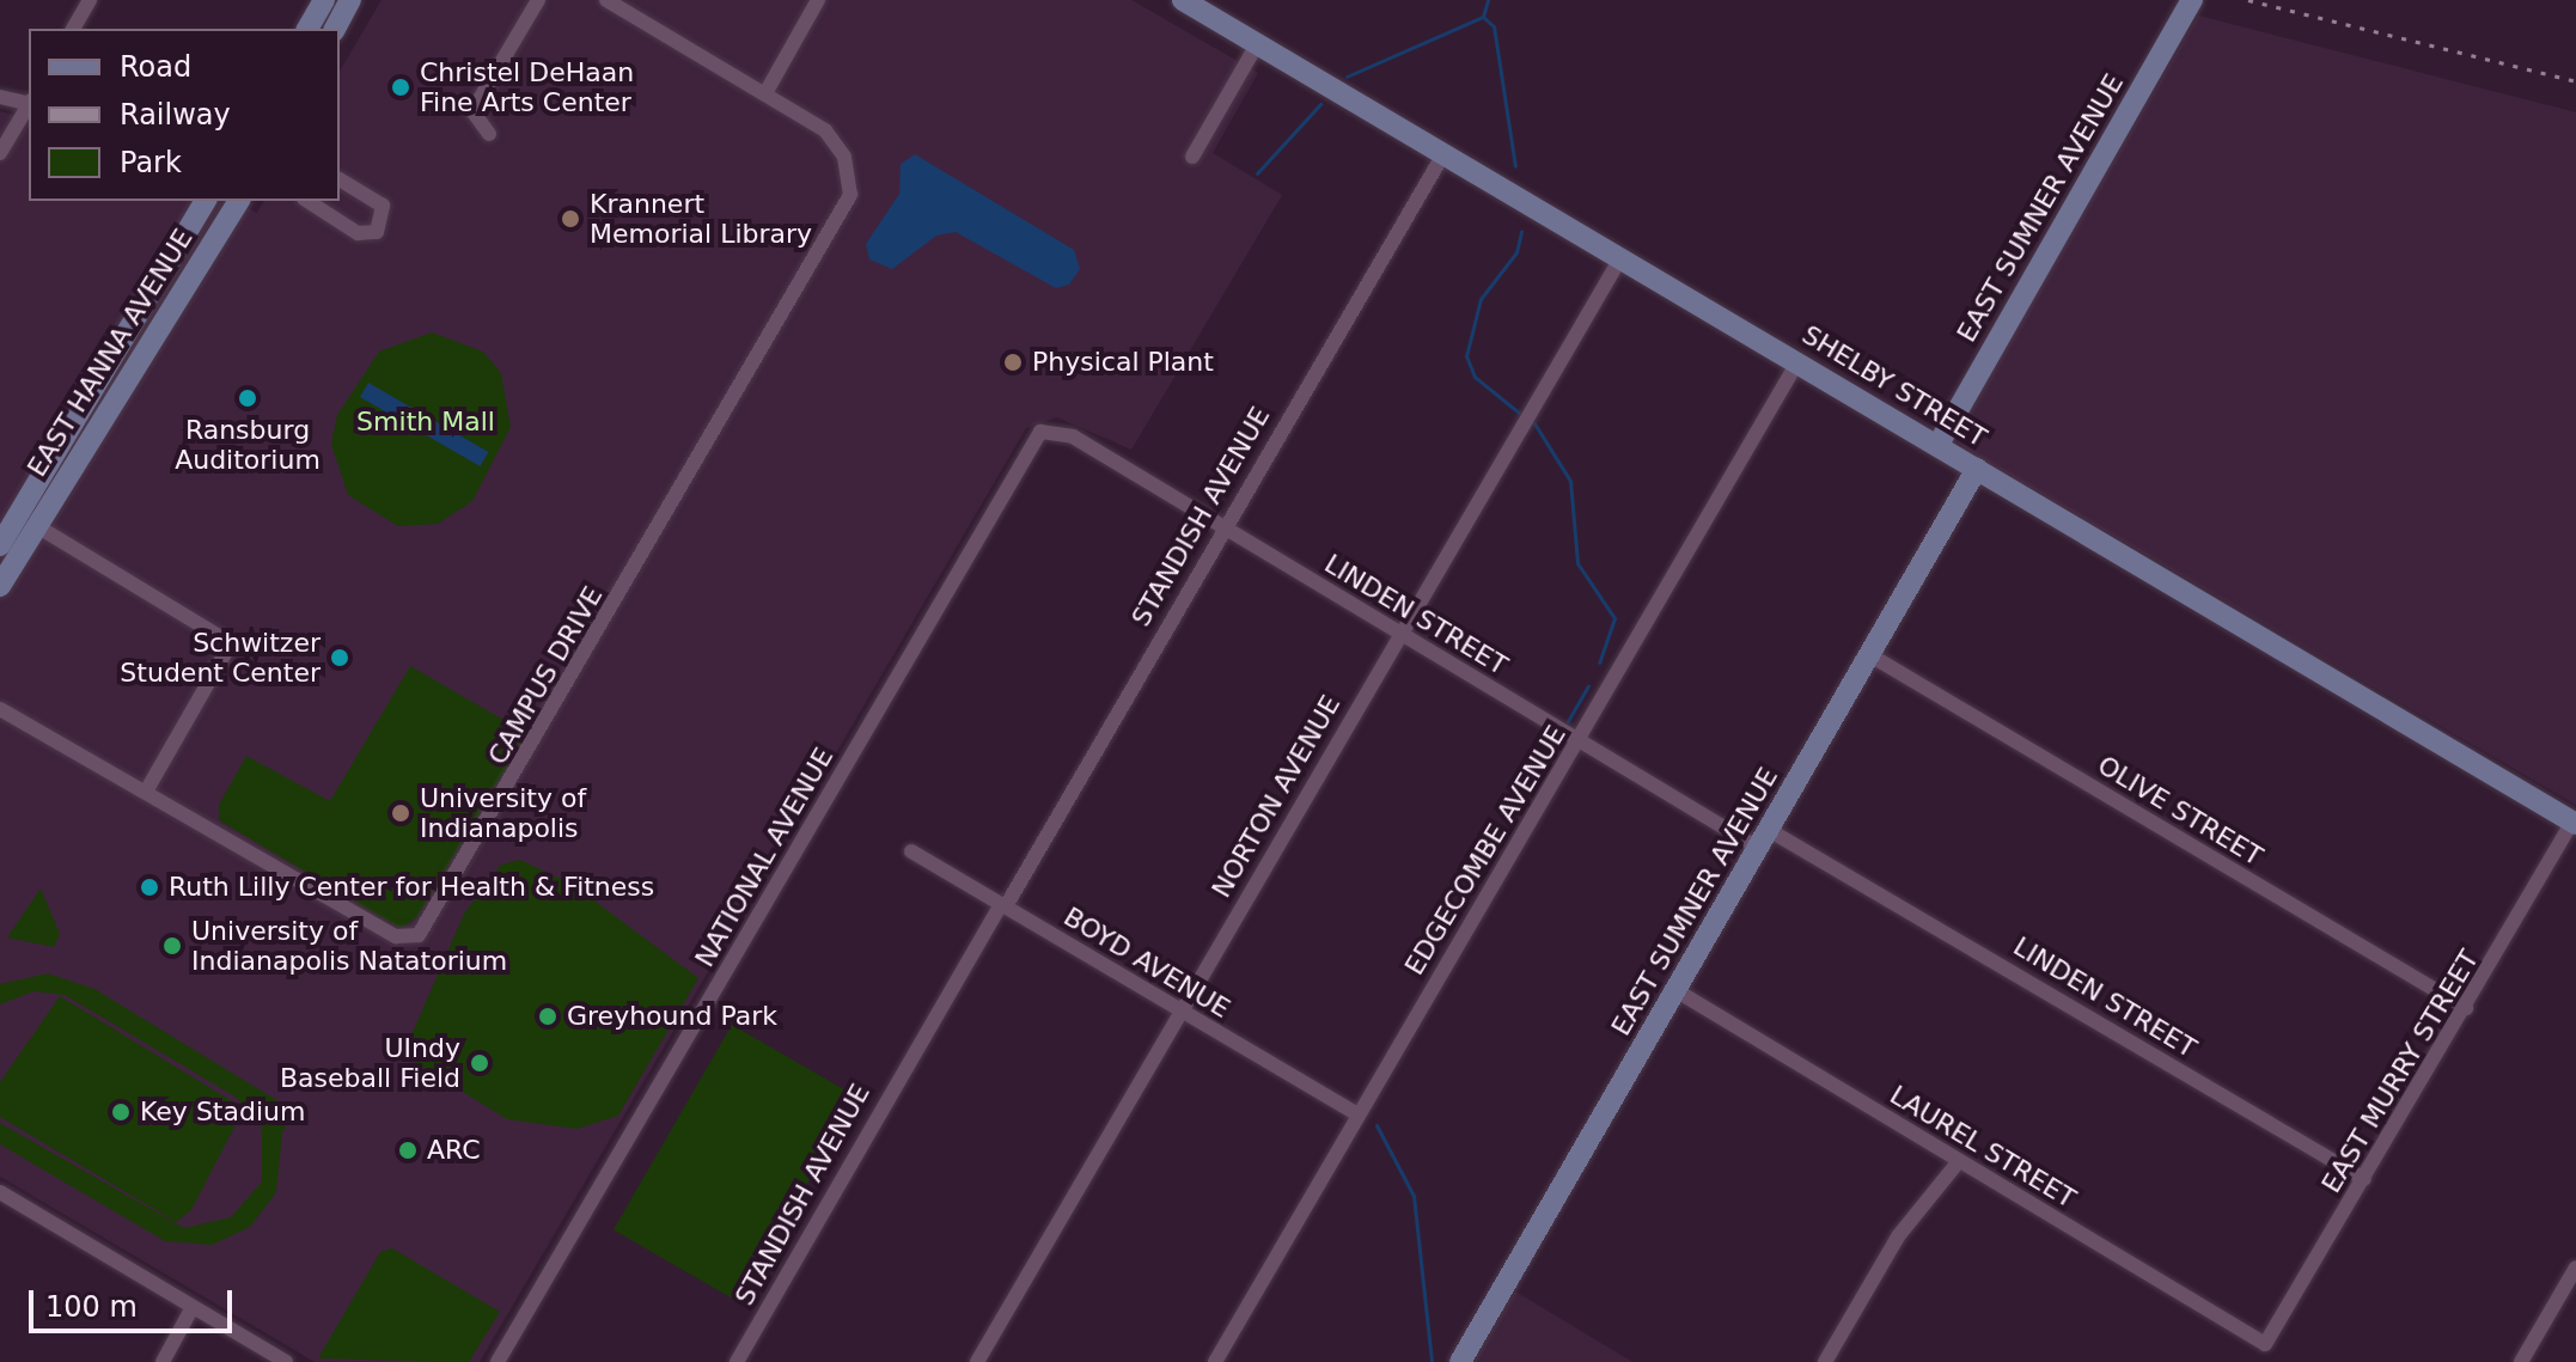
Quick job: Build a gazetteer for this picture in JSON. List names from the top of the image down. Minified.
{"streets":{"main road":["EAST SUMNER AVENUE","EAST HANNA AVENUE","SHELBY STREET"],"street":["STANDISH AVENUE","LINDEN STREET","CAMPUS DRIVE","NORTON AVENUE","OLIVE STREET","EDGECOMBE AVENUE","NATIONAL AVENUE","BOYD AVENUE","EAST MURRY STREET","LAUREL STREET"]},"crossings":[["EAST SUMNER AVENUE","SHELBY STREET"],["EAST SUMNER AVENUE","LINDEN STREET"],["EAST SUMNER AVENUE","OLIVE STREET"],["EAST SUMNER AVENUE","LAUREL STREET"],["SHELBY STREET","STANDISH AVENUE"],["SHELBY STREET","NORTON AVENUE"],["SHELBY STREET","EDGECOMBE AVENUE"],["SHELBY STREET","EAST MURRY STREET"],["STANDISH AVENUE","LINDEN STREET"],["STANDISH AVENUE","BOYD AVENUE"],["LINDEN STREET","NORTON AVENUE"],["LINDEN STREET","EDGECOMBE AVENUE"],["LINDEN STREET","NATIONAL AVENUE"],["LINDEN STREET","EAST MURRY STREET"],["NORTON AVENUE","BOYD AVENUE"],["OLIVE STREET","EAST MURRY STREET"],["EDGECOMBE AVENUE","BOYD AVENUE"],["EAST MURRY STREET","LAUREL STREET"]],"parks":["Smith Mall"],"places":["Christel DeHaan Fine Arts Center","Krannert Memorial Library","Physical Plant","Ransburg Auditorium","Schwitzer Student Center","University of Indianapolis","Ruth Lilly Center for Health & Fitness","University of Indianapolis Natatorium","Greyhound Park","UIndy Baseball Field","Key Stadium","ARC"],"legend":["Road","Railway","Park"],"scale_bar":"100 m"}
